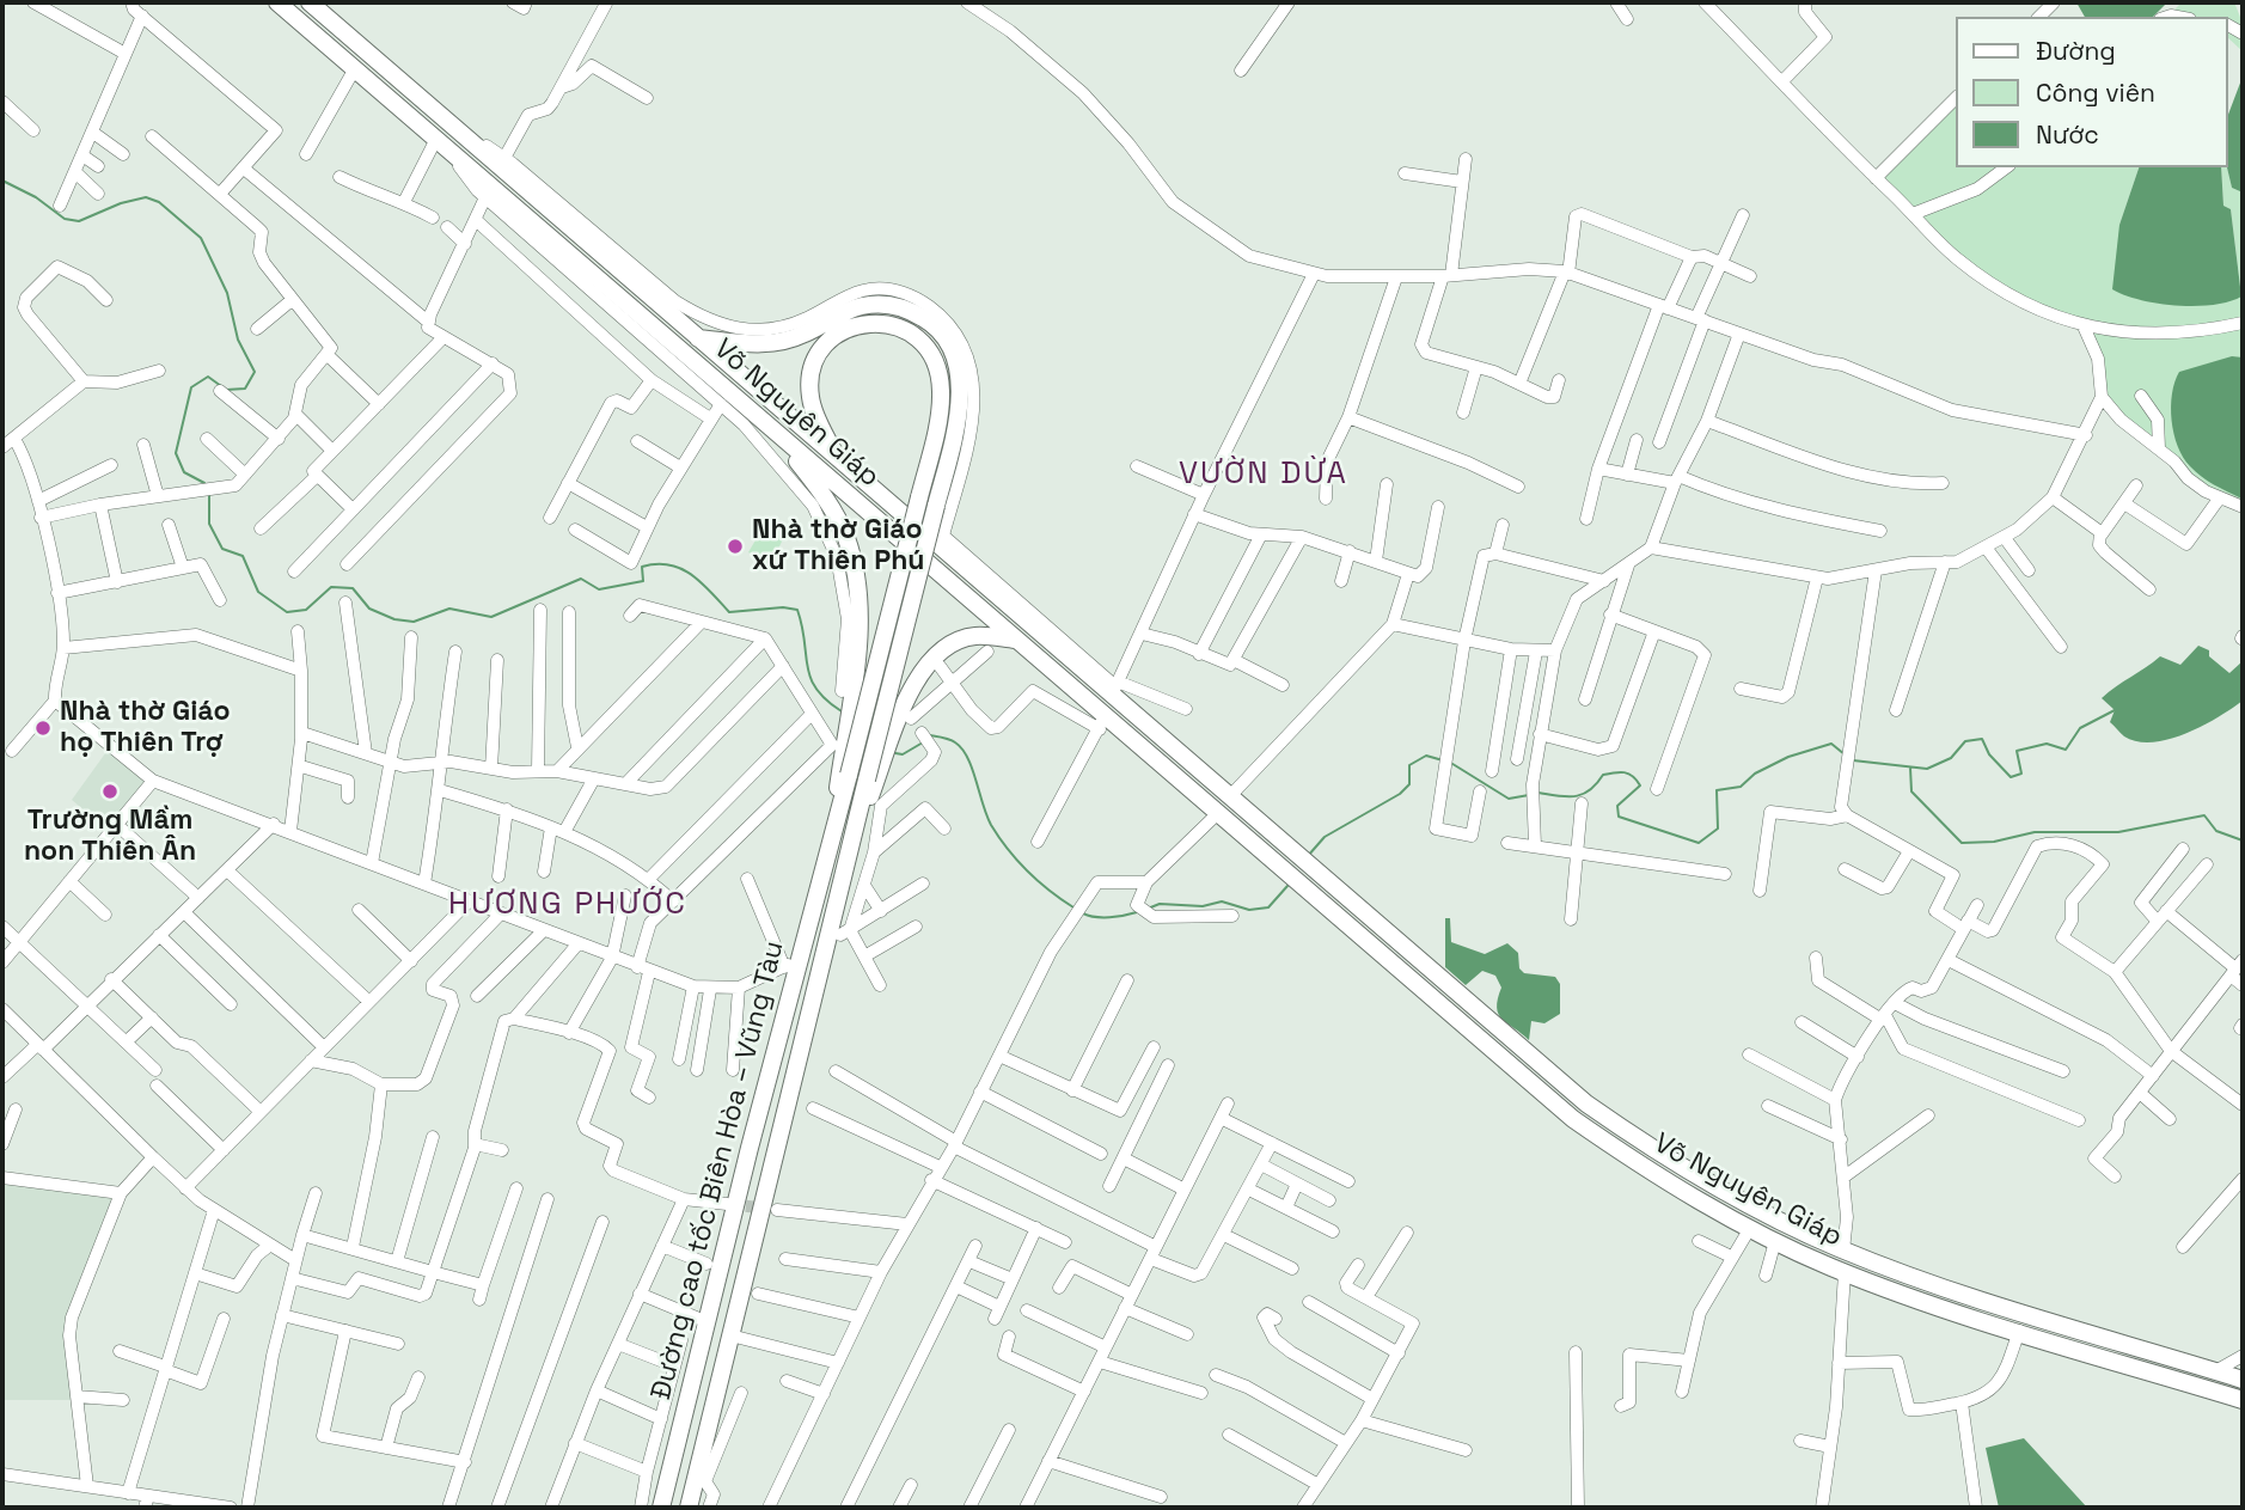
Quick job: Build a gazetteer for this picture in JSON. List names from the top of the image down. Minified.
{"streets":{"highway":["Võ Nguyên Giáp","Đường cao tốc Biên Hòa – Vũng Tàu"]},"districts":["VƯỜN DỪA","HƯƠNG PHƯỚC"],"places":["Nhà thờ Giáo xứ Thiên Phú","Nhà thờ Giáo họ Thiên Trợ","Trường Mầm non Thiên Ân"],"legend":["Đường","Công viên","Nước"]}
